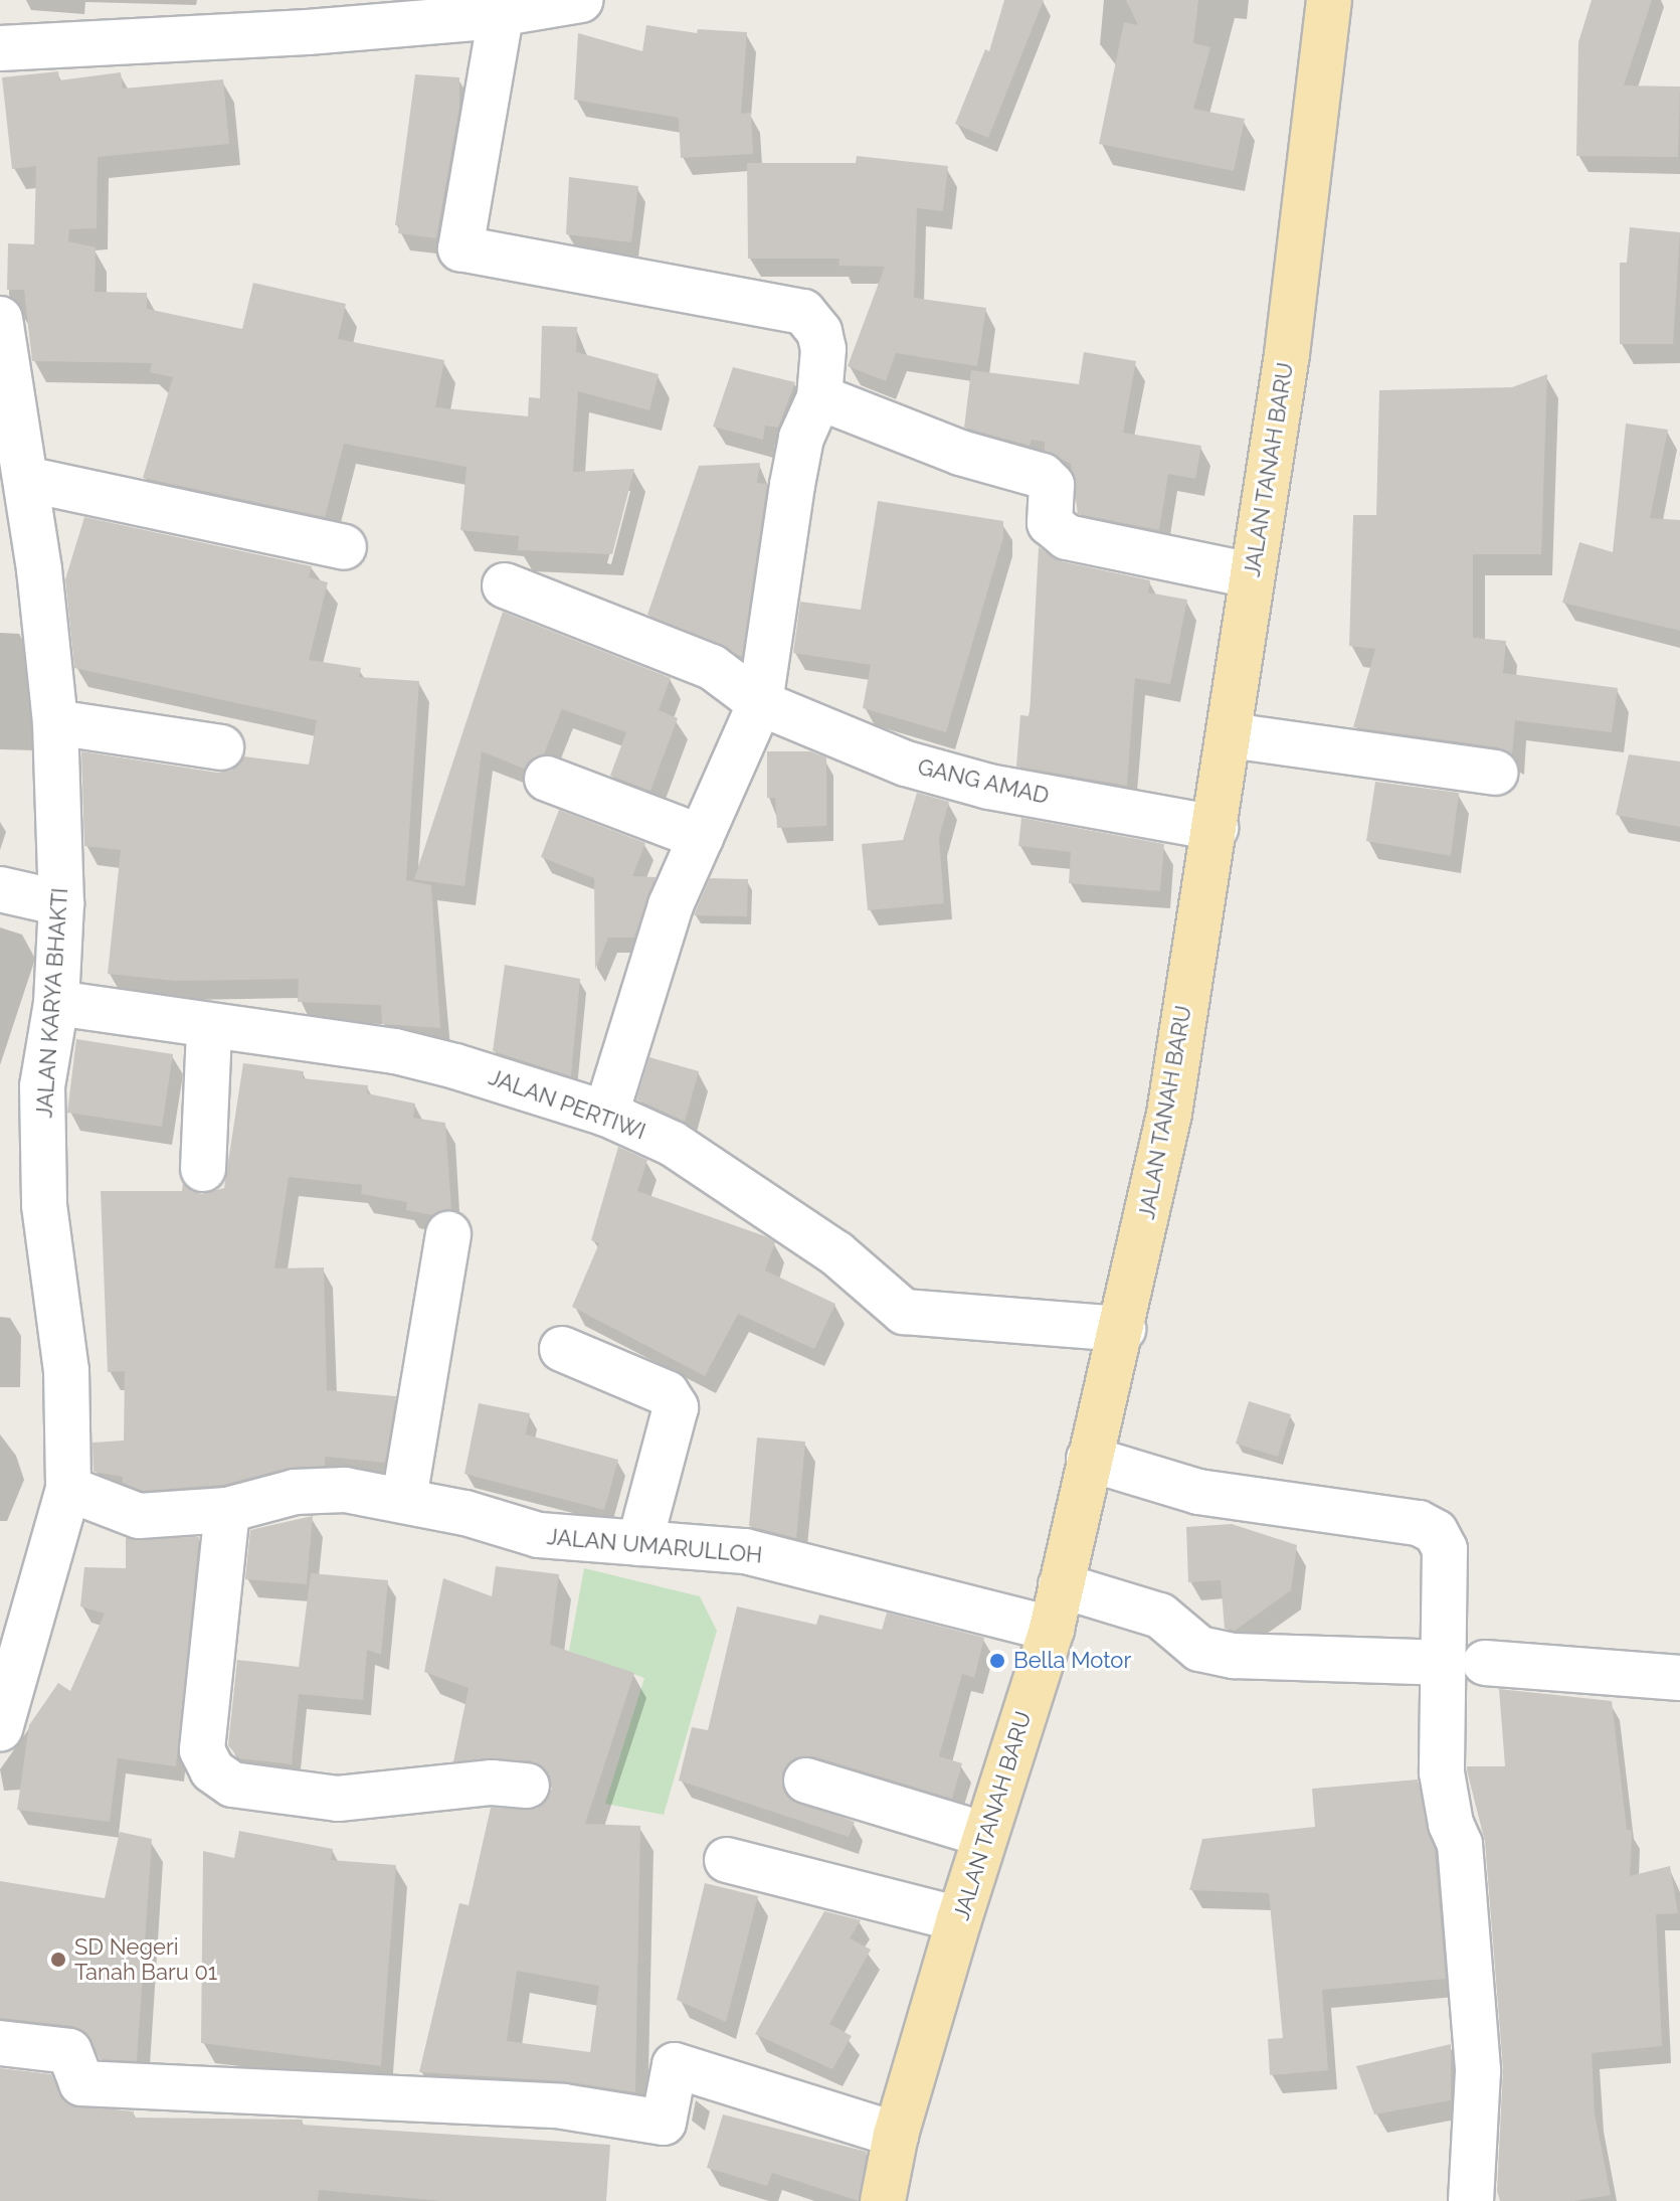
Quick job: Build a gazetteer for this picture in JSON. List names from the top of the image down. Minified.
{"streets":{"main road":["JALAN TANAH BARU"],"street":["GANG AMAD","JALAN KARYA BHAKTI","JALAN PERTIWI","JALAN UMARULLOH"]},"crossings":[["JALAN TANAH BARU","GANG AMAD"],["JALAN TANAH BARU","JALAN PERTIWI"],["JALAN TANAH BARU","JALAN UMARULLOH"],["JALAN KARYA BHAKTI","JALAN PERTIWI"],["JALAN KARYA BHAKTI","JALAN UMARULLOH"]],"places":["Bella Motor","SD Negeri Tanah Baru 01"]}
